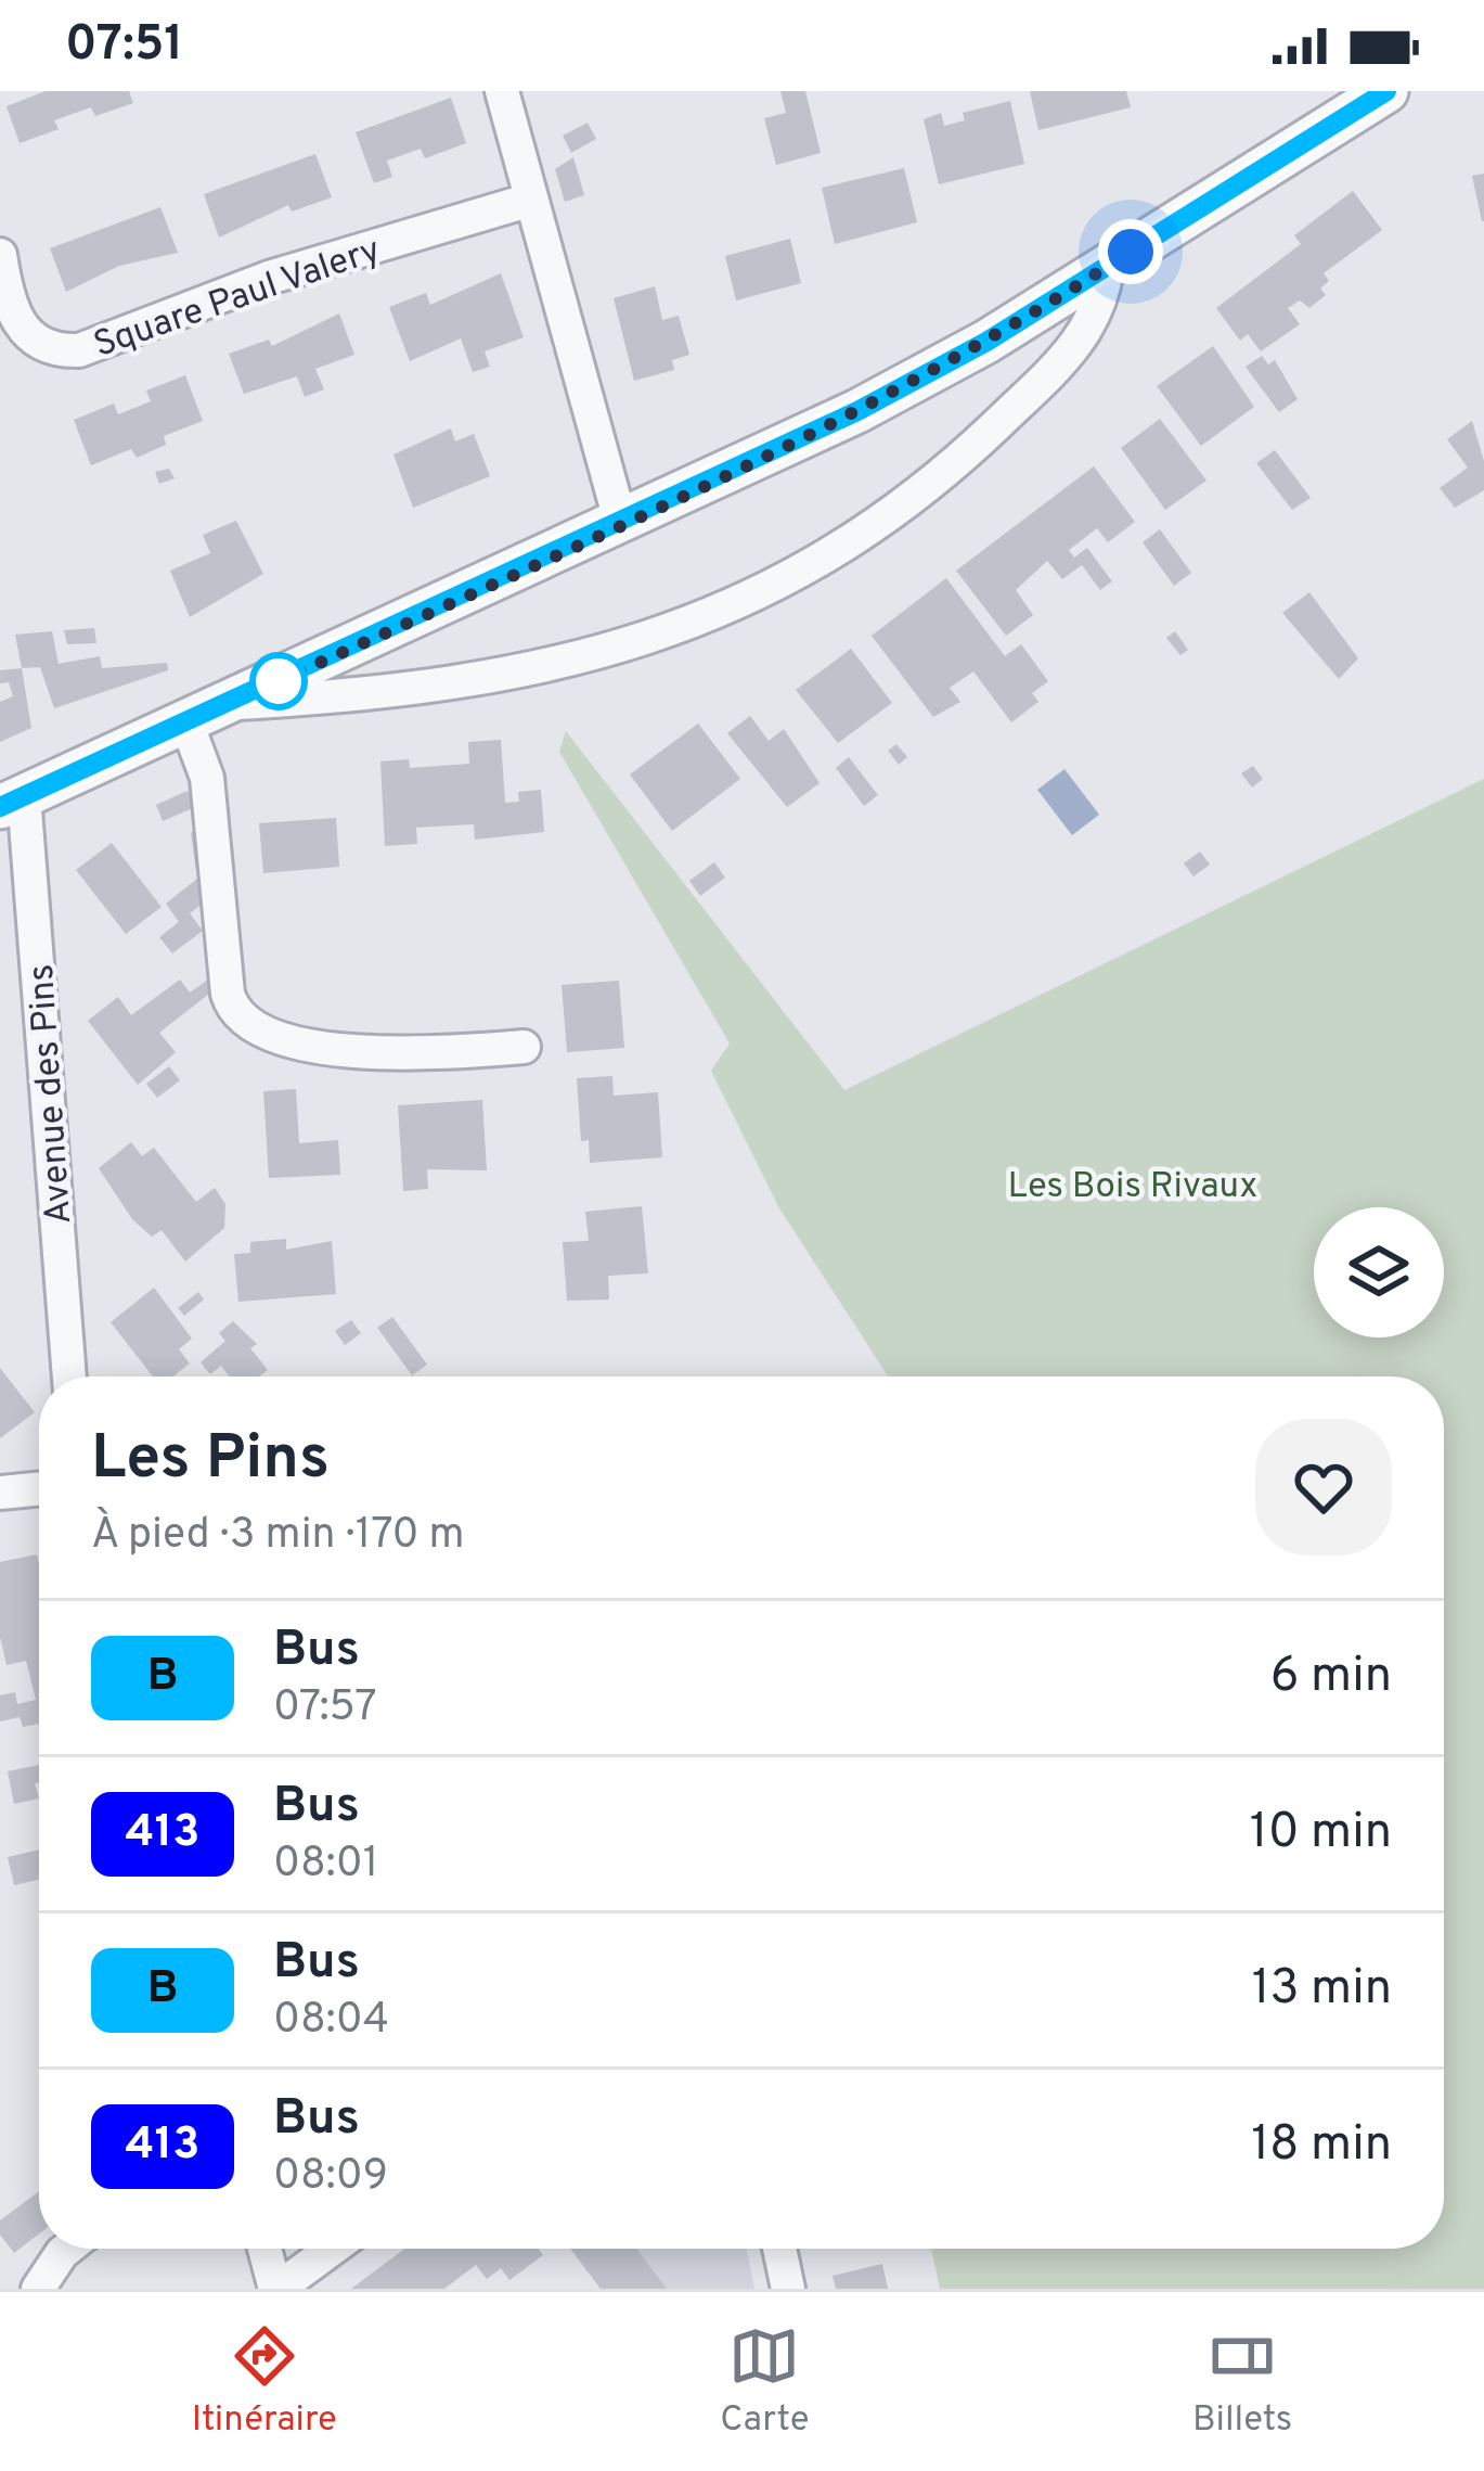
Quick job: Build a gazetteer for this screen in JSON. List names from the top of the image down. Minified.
{"streets":{"street":["Square Paul Valery","Avenue des Pins"]},"parks":["Les Bois Rivaux"],"lines":["bus line B"],"page":{"status":"07:51","heading":["Les Pins","À pied · 3 min · 170 m"],"list":[{"mark":"B","name":"Bus","note":"07:57","value":"6 min"},{"mark":"413","name":"Bus","note":"08:01","value":"10 min"},{"mark":"B","name":"Bus","note":"08:04","value":"13 min"},{"mark":"413","name":"Bus","note":"08:09","value":"18 min"}],"tabs":["Itinéraire","Carte","Billets"]}}
